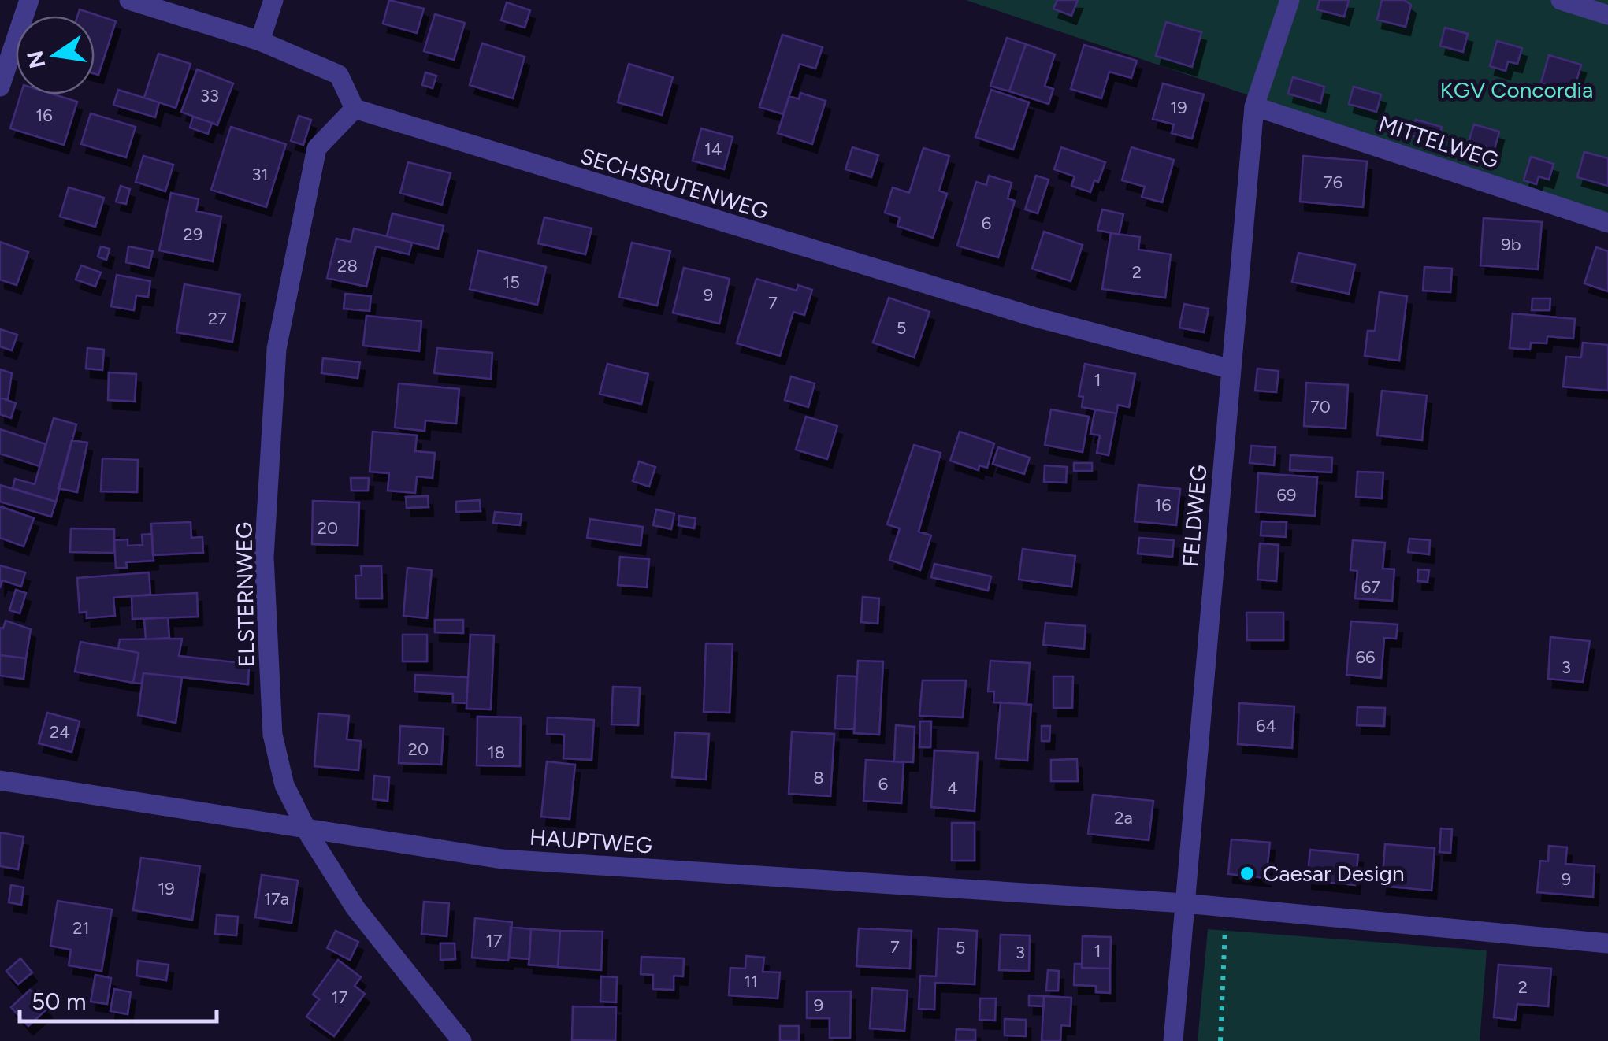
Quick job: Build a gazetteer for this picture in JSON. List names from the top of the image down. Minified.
{"streets":{"street":["MITTELWEG","SECHSRUTENWEG","FELDWEG","ELSTERNWEG","HAUPTWEG"]},"crossings":[["MITTELWEG","FELDWEG"],["SECHSRUTENWEG","FELDWEG"],["SECHSRUTENWEG","ELSTERNWEG"],["FELDWEG","HAUPTWEG"],["ELSTERNWEG","HAUPTWEG"]],"parks":["KGV Concordia"],"places":["Caesar Design"],"house_numbers":["33","19","16","14","31","76","6","29","9b","28","2","15","9","7","27","5","1","70","69","16","20","67","66","3","64","24","20","18","8","6","4","2a","9","19","17a","21","17","7","5","1","3","11","2","17","9"],"scale_bar":"50 m","north":"left"}
